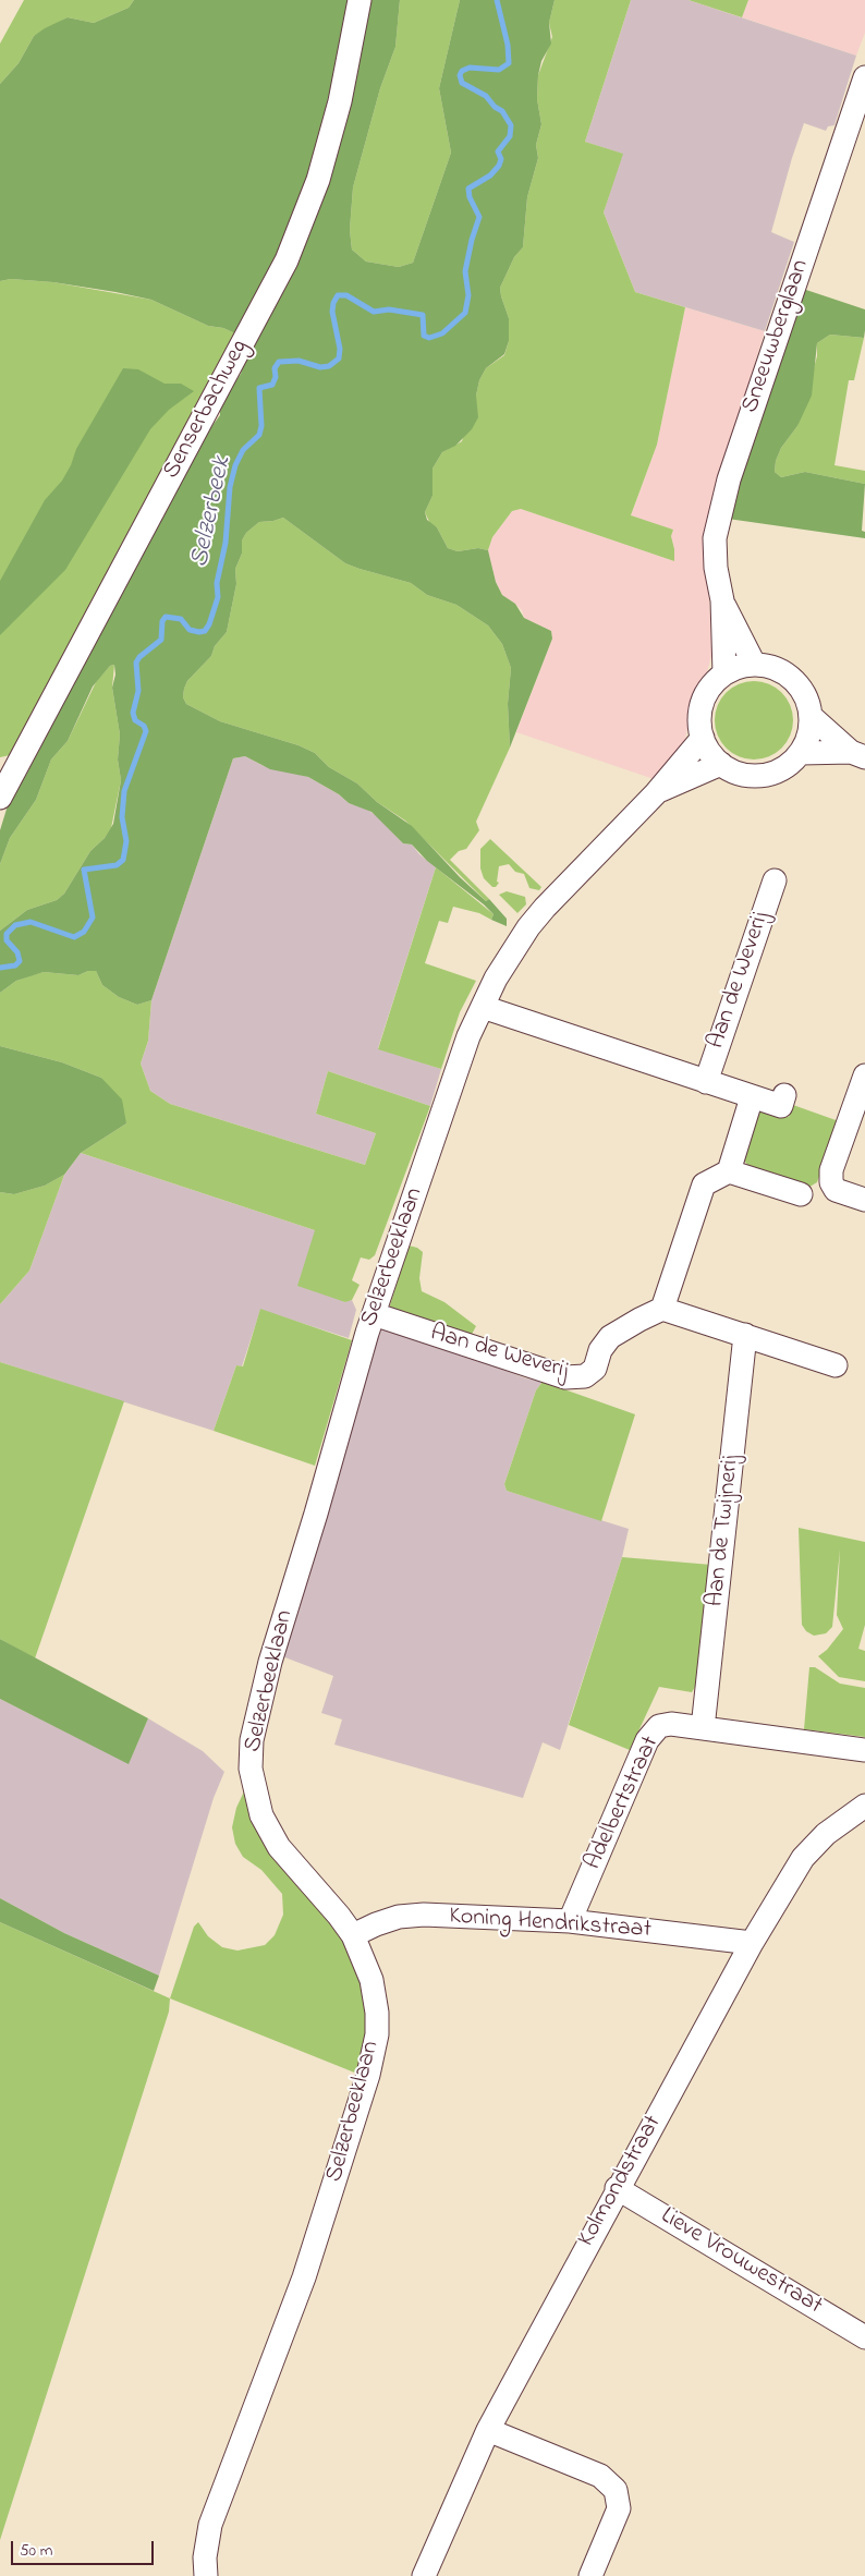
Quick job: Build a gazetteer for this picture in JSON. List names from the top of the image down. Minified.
{"streets":{"street":["Sneeuwberglaan","Senserbachweg","Aan de Weverij","Selzerbeeklaan","Aan de Twijnerij","Adelbertstraat","Koning Hendrikstraat","Kolmondstraat","Lieve Vrouwestraat"]},"crossings":[["Sneeuwberglaan","Selzerbeeklaan"],["Aan de Weverij","Selzerbeeklaan"],["Selzerbeeklaan","Koning Hendrikstraat"],["Aan de Twijnerij","Adelbertstraat"],["Adelbertstraat","Koning Hendrikstraat"],["Koning Hendrikstraat","Kolmondstraat"],["Kolmondstraat","Lieve Vrouwestraat"]],"water":["Selzerbeek"],"scale_bar":"50 m"}
